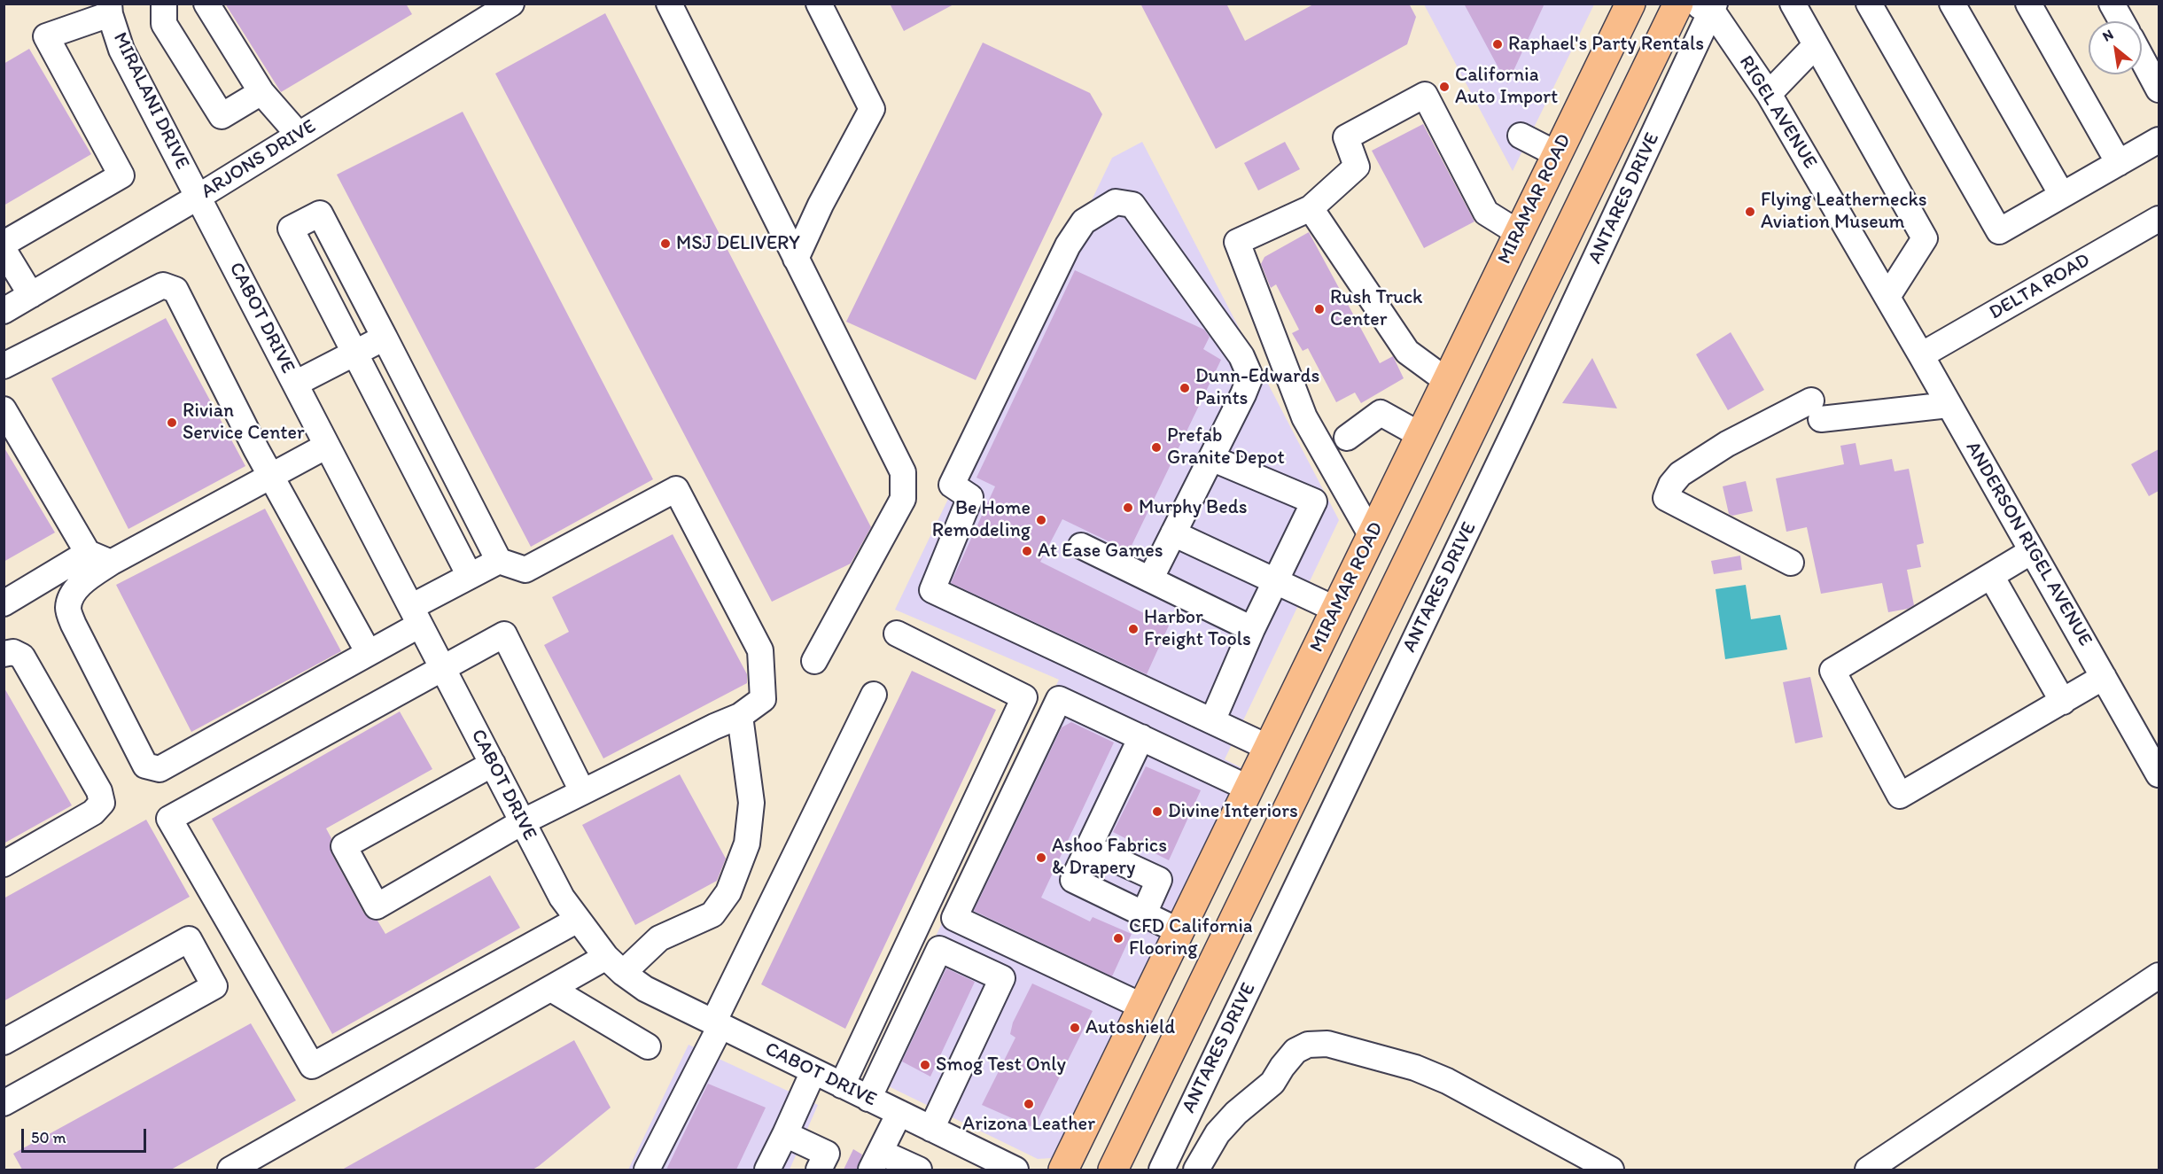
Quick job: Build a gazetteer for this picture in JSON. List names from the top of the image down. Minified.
{"streets":{"main road":["MIRAMAR ROAD"],"street":["MIRALANI DRIVE","RIGEL AVENUE","ARJONS DRIVE","ANTARES DRIVE","DELTA ROAD","CABOT DRIVE","ANDERSON RIGEL AVENUE"]},"crossings":[["MIRALANI DRIVE","ARJONS DRIVE"],["MIRALANI DRIVE","CABOT DRIVE"],["RIGEL AVENUE","ANTARES DRIVE"],["RIGEL AVENUE","ANDERSON RIGEL AVENUE"],["ARJONS DRIVE","CABOT DRIVE"],["DELTA ROAD","ANDERSON RIGEL AVENUE"]],"places":["Raphael's Party Rentals","California Auto Import","Flying Leathernecks Aviation Museum","MSJ DELIVERY","Rush Truck Center","Dunn-Edwards Paints","Rivian Service Center","Prefab Granite Depot","Murphy Beds","Be Home Remodeling","At Ease Games","Harbor Freight Tools","Divine Interiors","Ashoo Fabrics & Drapery","CFD California Flooring","Autoshield","Smog Test Only","Arizona Leather"],"scale_bar":"50 m","north":"top left"}
